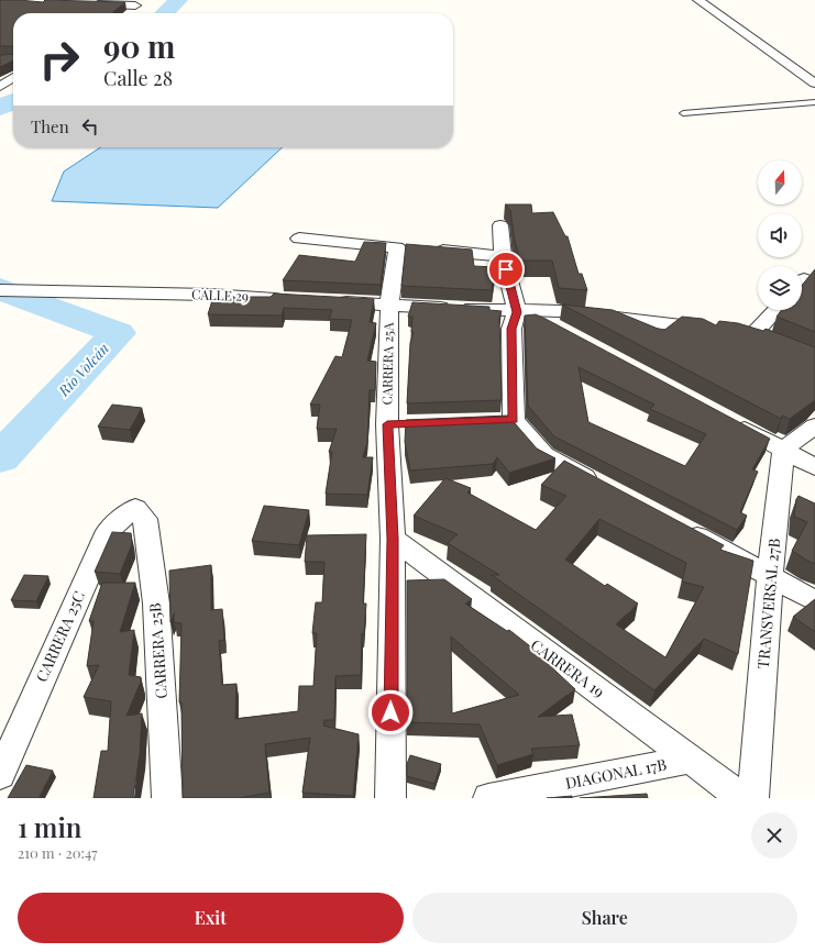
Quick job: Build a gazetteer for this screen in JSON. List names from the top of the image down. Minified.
{"streets":{"street":["CALLE 29","CARRERA 25A","TRANSVERSAL 27B","CARRERA 25C","CARRERA 25B","CARRERA 19","DIAGONAL 17B"]},"crossings":[["CARRERA 25A","CARRERA 19"],["CARRERA 25C","CARRERA 25B"],["CARRERA 19","DIAGONAL 17B"]],"water":["Río Volcán"],"north":"top","page":{"turn":["90 m","Calle 28"],"then":"Then","heading":["1 min","210 m · 20:47"],"buttons":["Exit","Share"]}}
